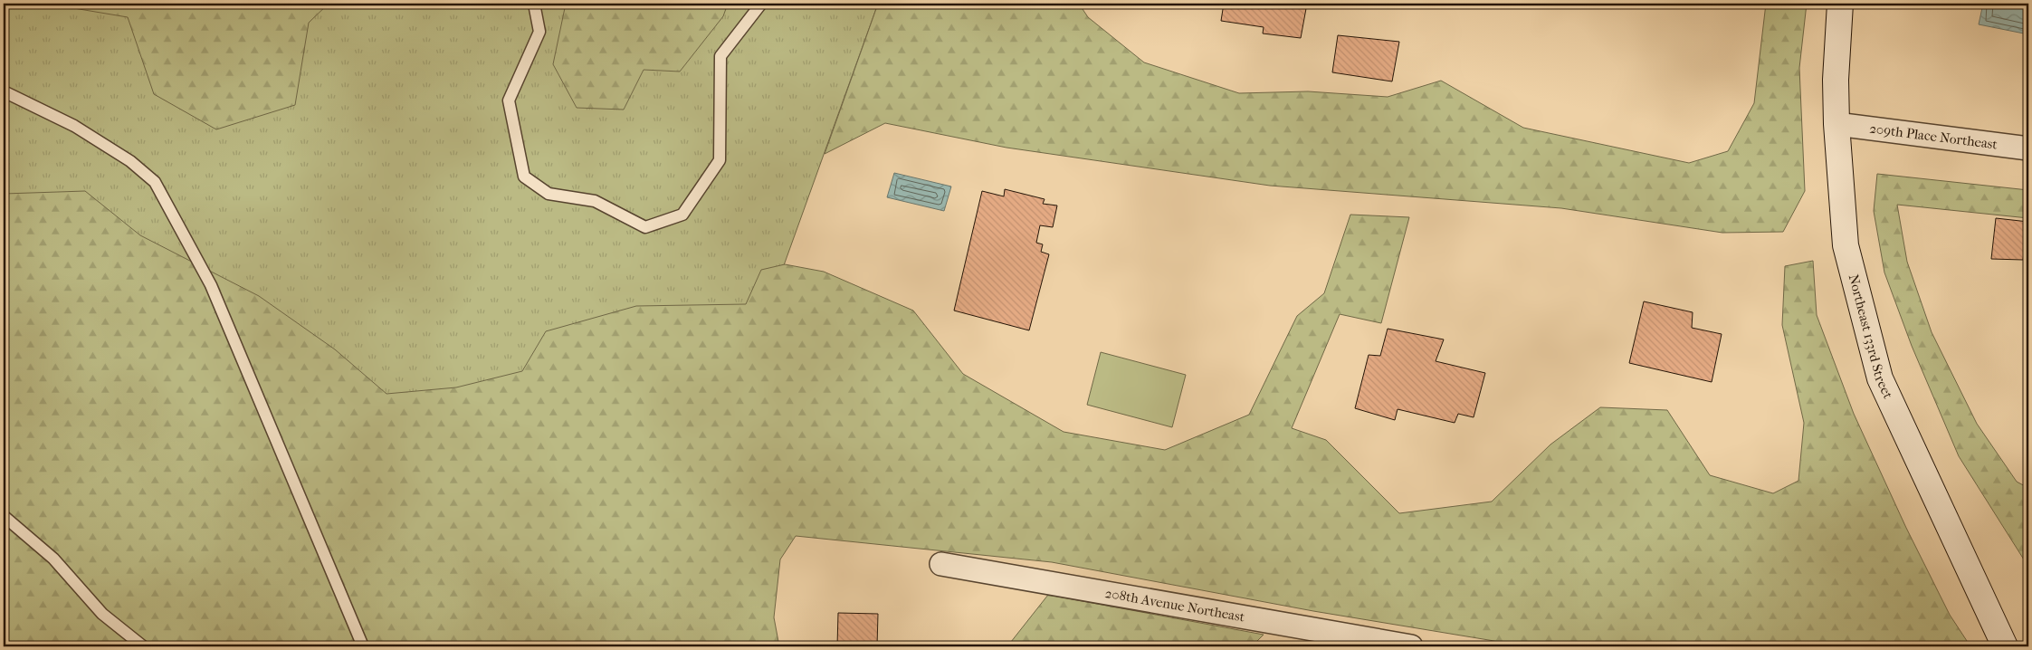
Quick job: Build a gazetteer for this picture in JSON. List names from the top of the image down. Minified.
{"streets":{"street":["209th Place Northeast","Northeast 133rd Street","208th Avenue Northeast"]},"crossings":[["209th Place Northeast","Northeast 133rd Street"]]}
